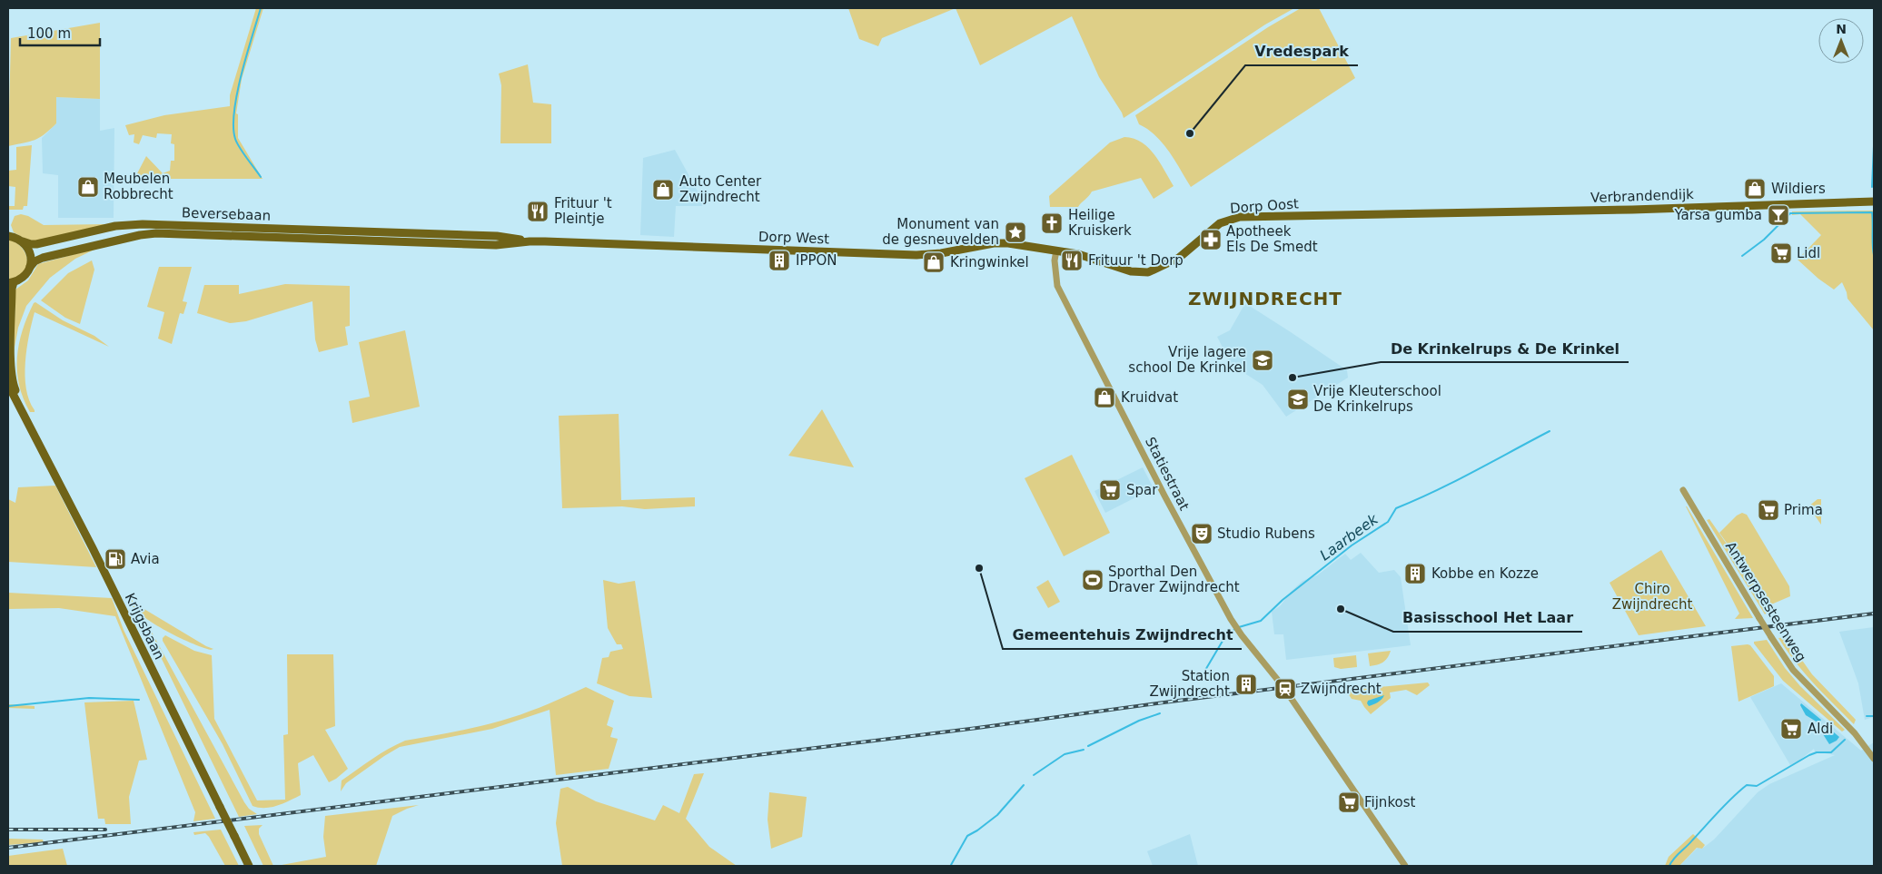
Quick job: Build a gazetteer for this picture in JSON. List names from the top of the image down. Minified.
{"streets":{"main road":["Verbrandendijk","Dorp Oost","Beversebaan","Dorp West","Krijgsbaan"],"street":["Statiestraat","Antwerpsesteenweg"]},"crossings":[["Verbrandendijk","Dorp Oost"],["Dorp Oost","Dorp West"],["Dorp Oost","Statiestraat"],["Beversebaan","Dorp West"],["Beversebaan","Krijgsbaan"],["Dorp West","Statiestraat"]],"districts":["ZWIJNDRECHT"],"water":["Laarbeek"],"parks":["Chiro Zwijndrecht"],"places":{"other":["Vredespark","De Krinkelrups & De Krinkel","Gemeentehuis Zwijndrecht","Basisschool Het Laar"],"shop":["Meubelen Robbrecht","Wildiers","Auto Center Zwijndrecht","Kringwinkel","Kruidvat"],"restaurant":["Frituur 't Pleintje","Frituur 't Dorp"],"bar":["Yarsa gumba"],"church":["Heilige Kruiskerk"],"place":["Monument van de gesneuvelden"],"pharmacy":["Apotheek Els De Smedt"],"supermarket":["Lidl","Spar","Prima","Aldi","Fijnkost"],"building":["IPPON","Kobbe en Kozze","Station Zwijndrecht"],"school or university":["Vrije lagere school De Krinkel","Vrije Kleuterschool De Krinkelrups"],"theatre":["Studio Rubens"],"fuel station":["Avia"],"sports":["Sporthal Den Draver Zwijndrecht"],"station":["Zwijndrecht"]},"scale_bar":"100 m","north":"top"}
